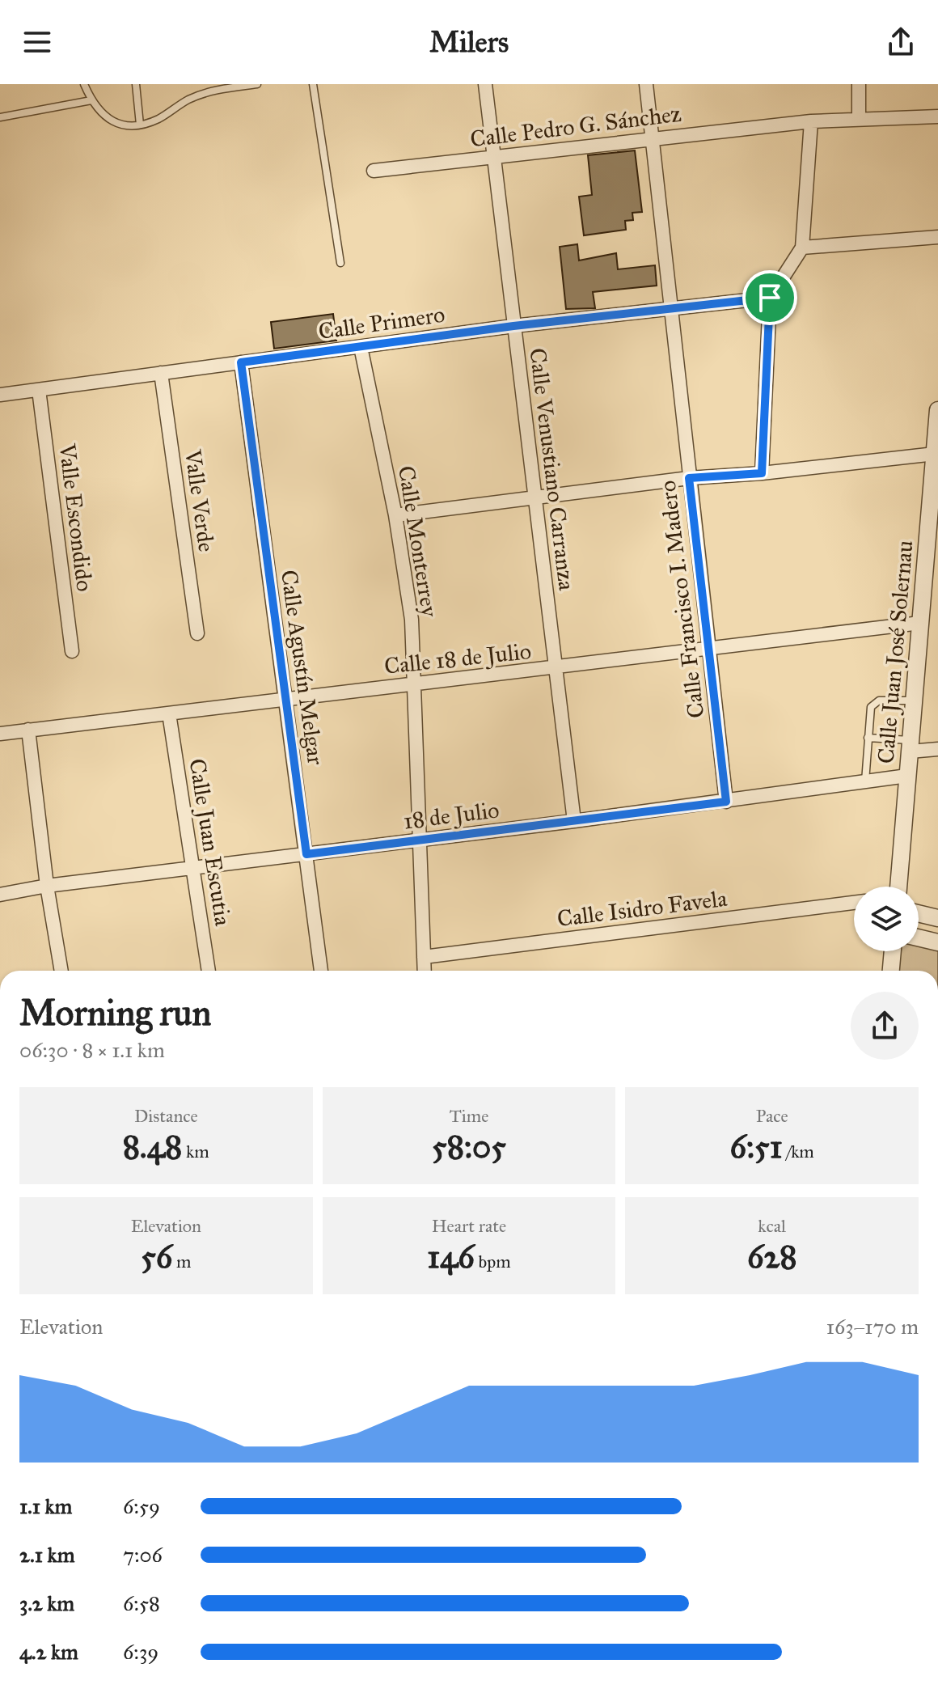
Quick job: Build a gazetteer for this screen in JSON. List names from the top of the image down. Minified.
{"streets":{"street":["Calle Pedro G. Sánchez","Calle Primero","Calle Venustiano Carranza","Valle Verde","Valle Escondido","Calle Monterrey","Calle Francisco I. Madero","Calle Juan José Solernau","Calle 18 de Julio","Calle Agustín Melgar","18 de Julio","Calle Juan Escutia","Calle Isidro Favela"]},"crossings":[["Calle Pedro G. Sánchez","Calle Venustiano Carranza"],["Calle Pedro G. Sánchez","Calle Francisco I. Madero"],["Calle Primero","Calle Venustiano Carranza"],["Calle Primero","Valle Verde"],["Calle Primero","Valle Escondido"],["Calle Primero","Calle Monterrey"],["Calle Primero","Calle Francisco I. Madero"],["Calle Primero","Calle Agustín Melgar"],["Calle Venustiano Carranza","Calle 18 de Julio"],["Calle Venustiano Carranza","18 de Julio"],["Calle Monterrey","Calle 18 de Julio"],["Calle Monterrey","18 de Julio"],["Calle Monterrey","Calle Isidro Favela"],["Calle Francisco I. Madero","Calle 18 de Julio"],["Calle Francisco I. Madero","18 de Julio"],["Calle Juan José Solernau","Calle 18 de Julio"],["Calle Juan José Solernau","18 de Julio"],["Calle 18 de Julio","Calle Agustín Melgar"],["Calle 18 de Julio","Calle Juan Escutia"],["Calle Agustín Melgar","18 de Julio"],["18 de Julio","Calle Juan Escutia"]],"page":{"header":"Milers","heading":["Morning run","06:30 · 8 × 1.1 km"],"stats":[["Distance","8.48 km"],["Time","58:05"],["Pace","6:51 /km"],["Elevation","56 m"],["Heart rate","146 bpm"],["kcal","628"]],"chart":["Elevation","163–170 m"],"list":[{"name":"1.1 km","note":"6:59"},{"name":"2.1 km","note":"7:06"},{"name":"3.2 km","note":"6:58"},{"name":"4.2 km","note":"6:39"}]}}
